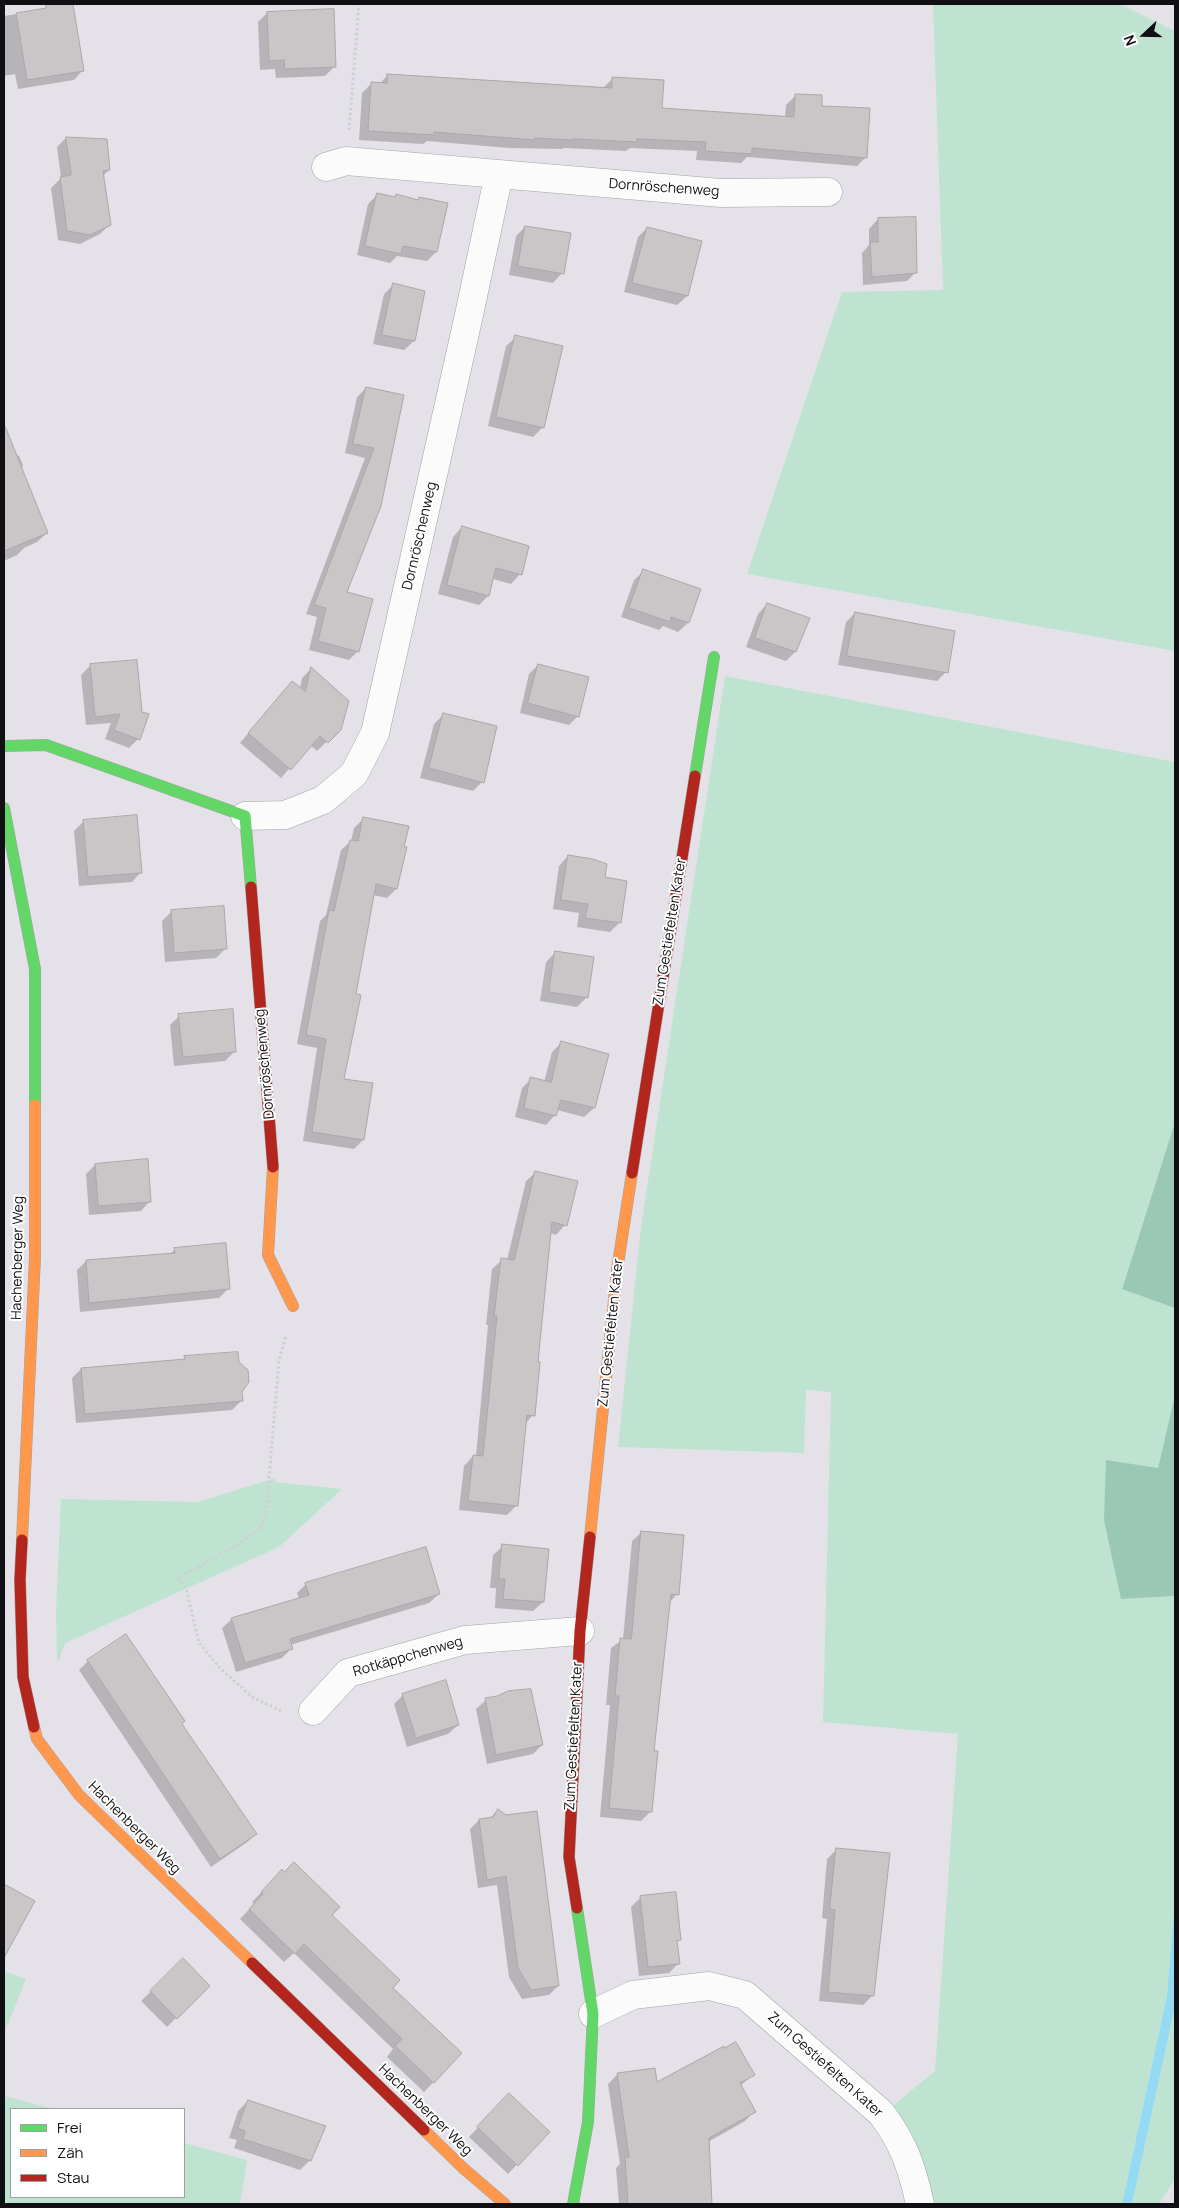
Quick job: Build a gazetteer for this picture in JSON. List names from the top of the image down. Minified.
{"streets":{"street":["Dornröschenweg","Zum Gestiefelten Kater","Hachenberger Weg","Rotkäppchenweg"]},"crossings":[["Zum Gestiefelten Kater","Rotkäppchenweg"]],"legend":["Frei","Zäh","Stau"],"north":"left"}
